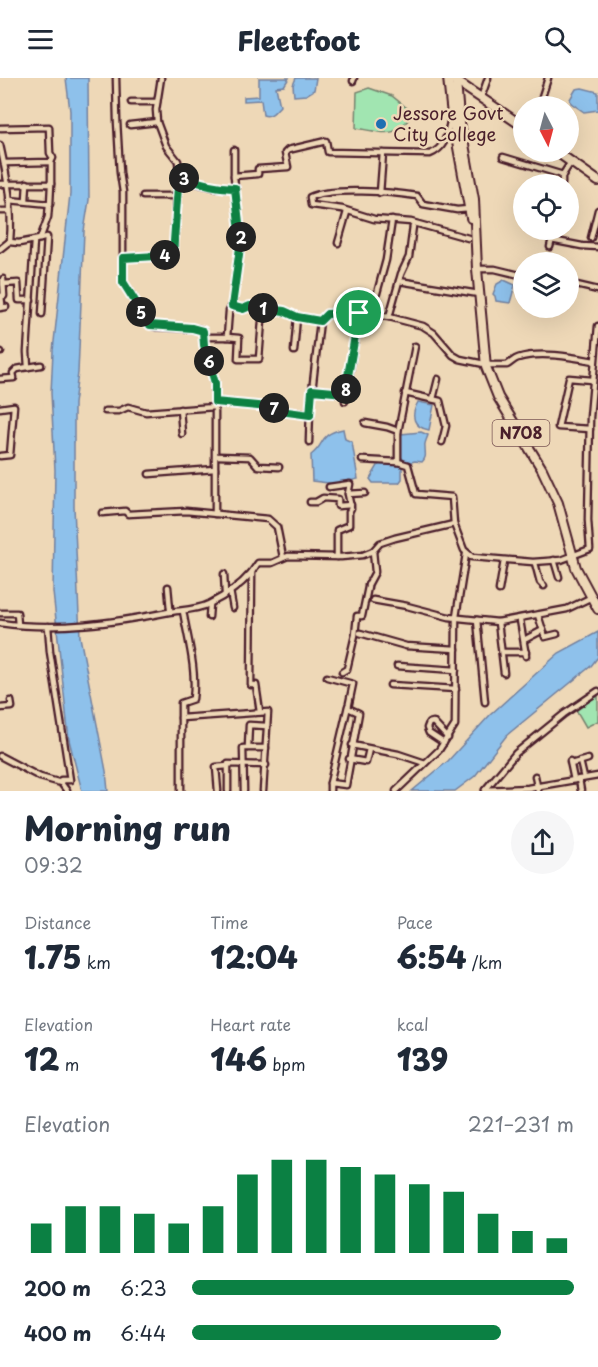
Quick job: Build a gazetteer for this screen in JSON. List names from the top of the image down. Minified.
{"streets":{"highway":["N708"]},"places":["Jessore Govt City College"],"north":"bottom","page":{"header":"Fleetfoot","pins":["3","2","4","1","5","6","8","7"],"heading":["Morning run","09:32"],"stats":[["Distance","1.75 km"],["Time","12:04"],["Pace","6:54 /km"],["Elevation","12 m"],["Heart rate","146 bpm"],["kcal","139"]],"chart":["Elevation","221–231 m"],"list":[{"name":"200 m","note":"6:23"},{"name":"400 m","note":"6:44"}]}}
